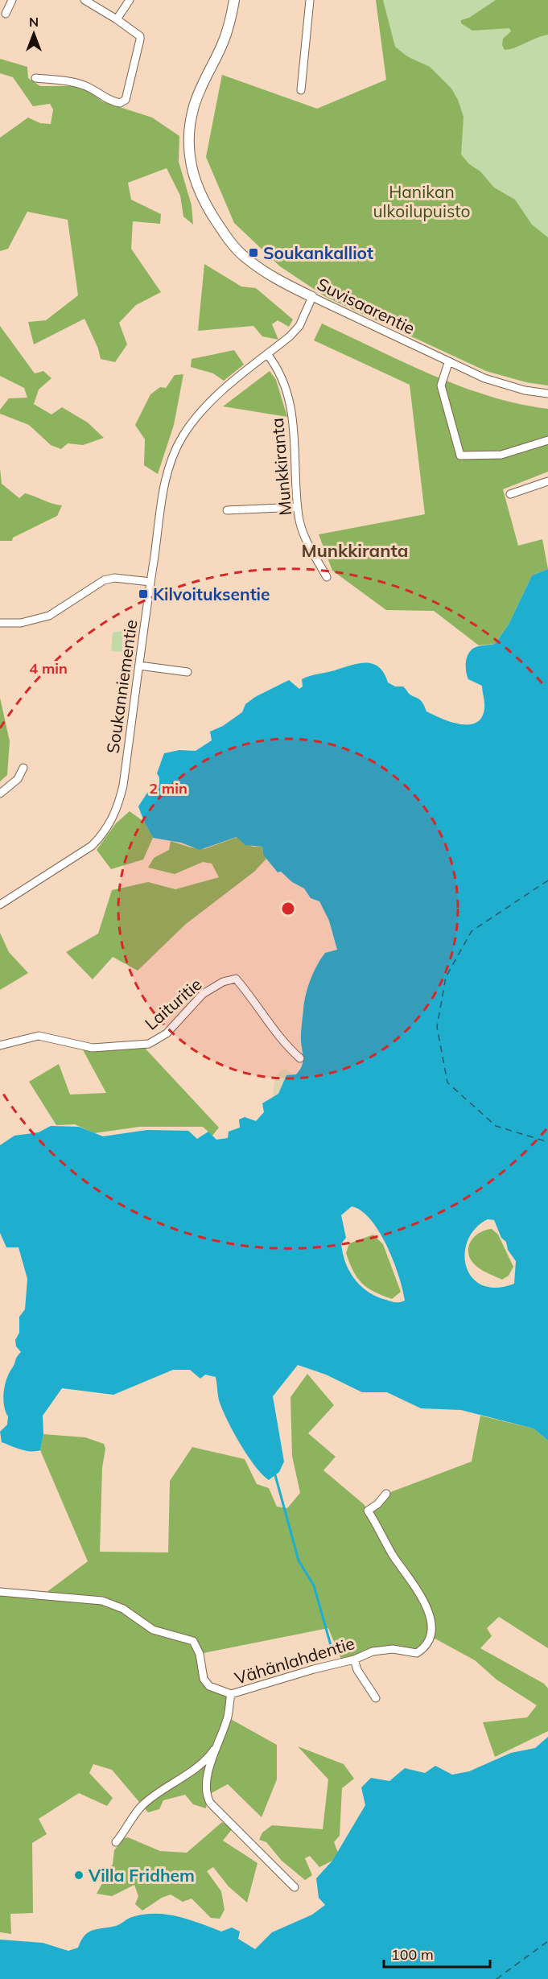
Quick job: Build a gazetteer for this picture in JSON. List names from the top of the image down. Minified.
{"streets":{"main road":["Suvisaarentie"],"street":["Munkkiranta","Soukanniementie","Laituritie","Vähänlahdentie"]},"crossings":[["Suvisaarentie","Soukanniementie"],["Munkkiranta","Soukanniementie"]],"districts":["Munkkiranta"],"parks":["Hanikan ulkoilupuisto"],"places":{"transit":["Soukankalliot","Kilvoituksentie"],"other":["Villa Fridhem"]},"scale_bar":"100 m","north":"top","rings":["4 min","2 min"]}
